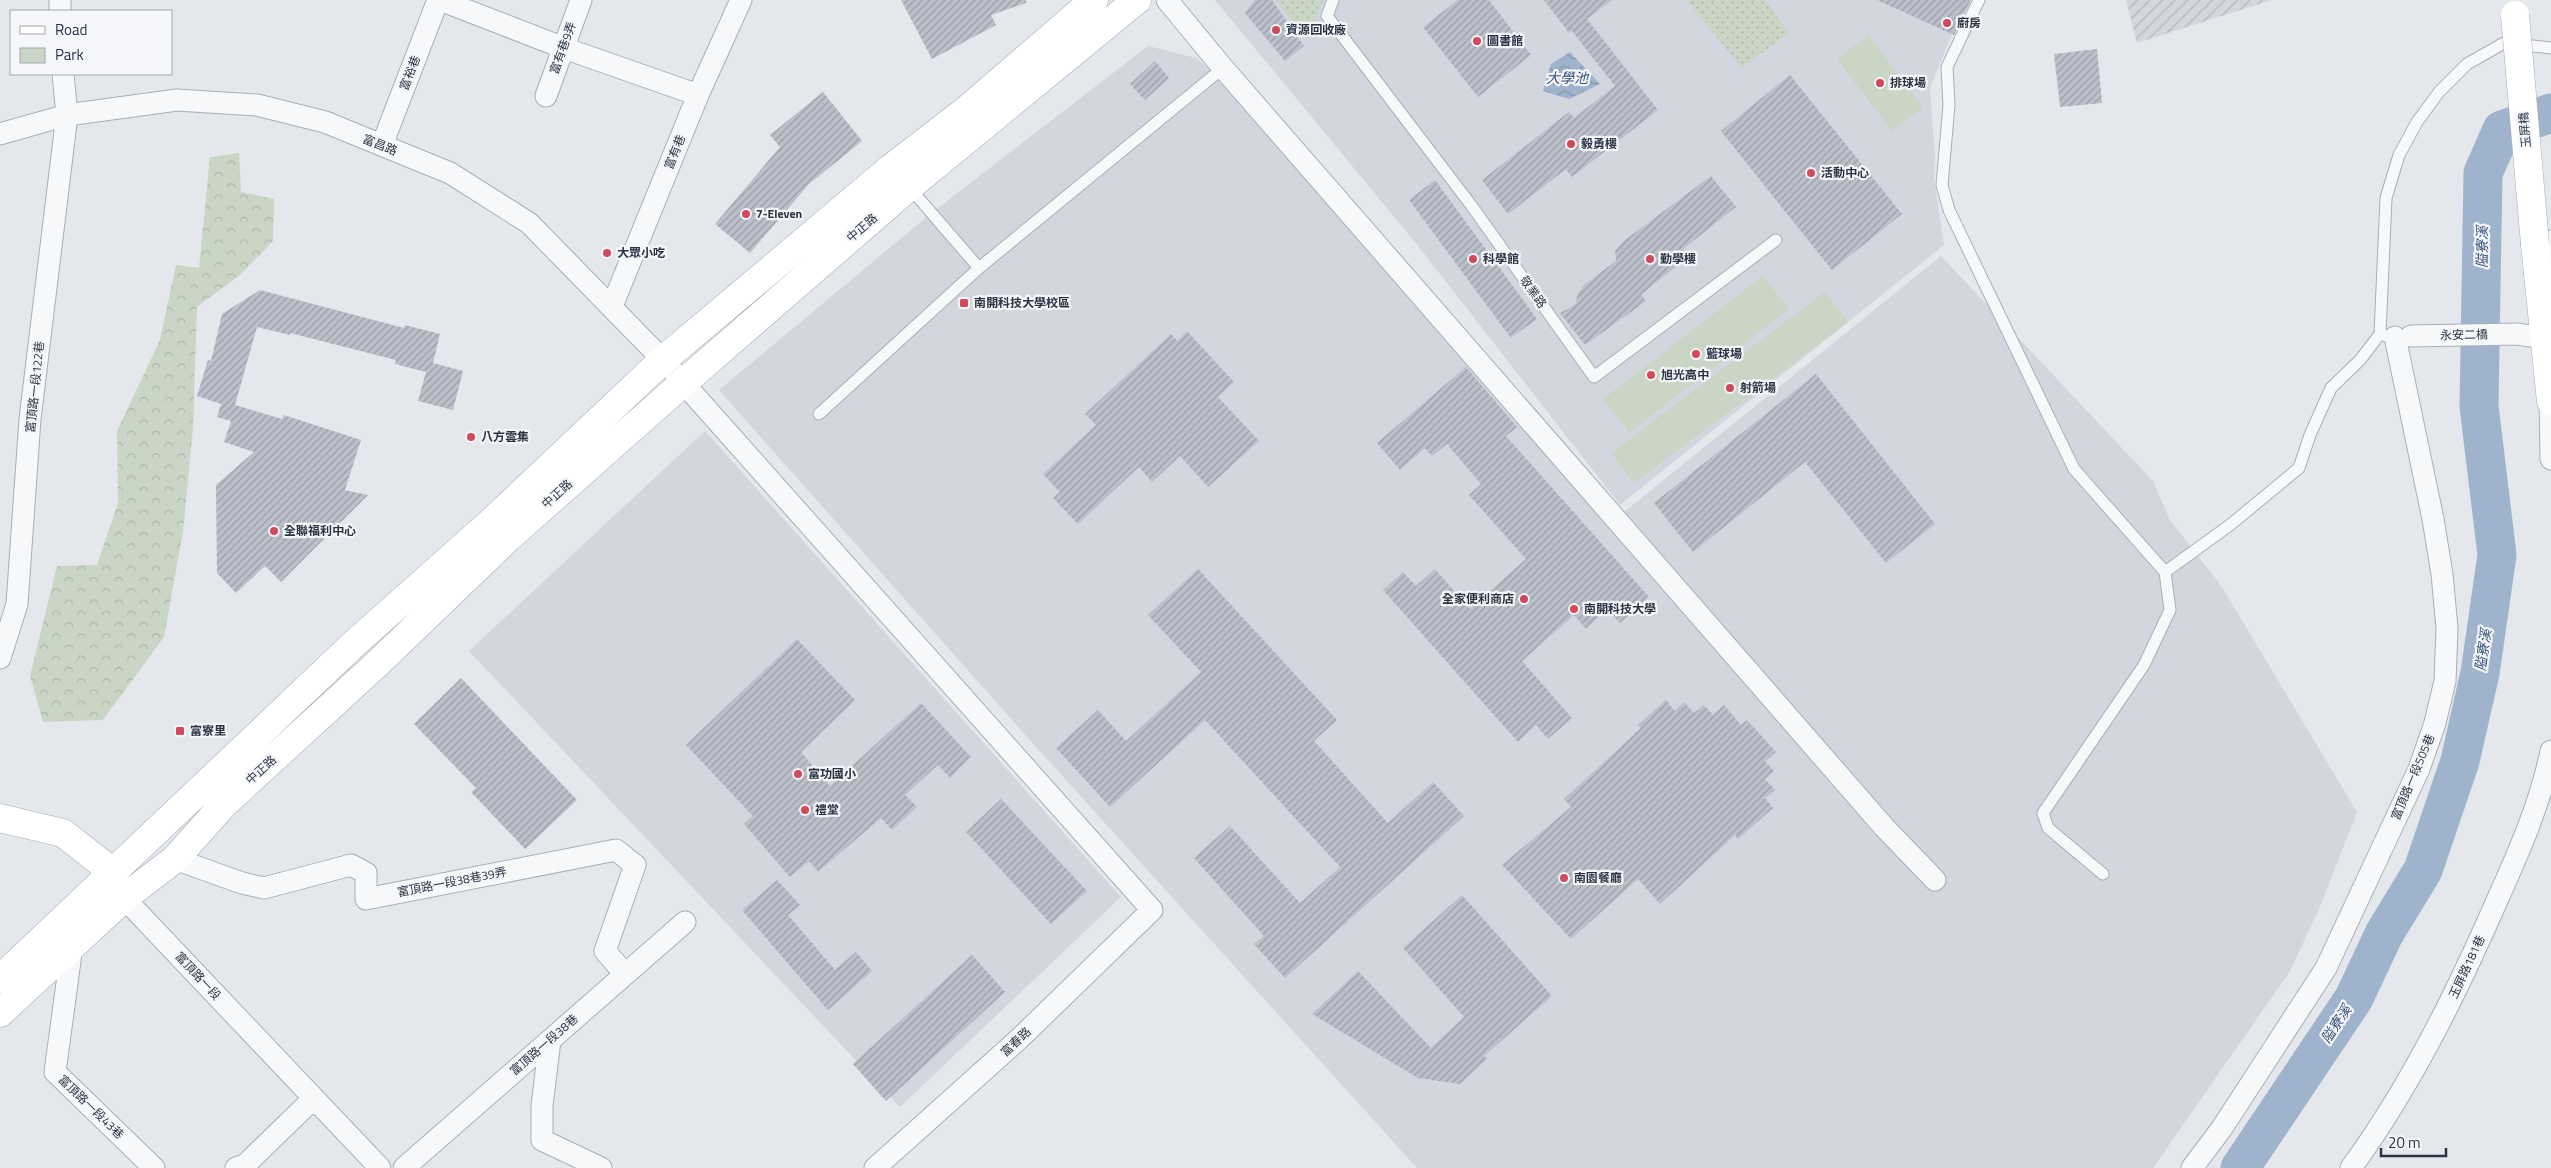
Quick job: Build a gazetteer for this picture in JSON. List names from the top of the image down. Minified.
{"streets":{"main road":["玉屏橋","中正路"],"street":["富有巷9弄","富裕巷","富昌路","富有巷","永安二橋","富頂路一段122巷","富頂路一段505巷","富頂路一段38巷39弄","玉屏路181巷","富頂路一段","富春路","富頂路一段38巷","富頂路一段43巷"],"lane":["敬業路"]},"crossings":[["富裕巷","富昌路"],["玉屏橋","永安二橋"],["富昌路","富有巷"],["富昌路","中正路"],["富昌路","富頂路一段122巷"],["富昌路","富春路"],["中正路","富頂路一段38巷39弄"],["中正路","富頂路一段"],["中正路","富頂路一段43巷"],["永安二橋","富頂路一段505巷"],["富頂路一段38巷39弄","富頂路一段38巷"]],"water":["大學池","隘寮溪"],"places":{"other":["廚房","資源回收廠","圖書館","排球場","毅勇樓","活動中心","7-Eleven","大眾小吃","科學館","勤學樓","籃球場","旭光高中","射箭場","八方雲集","全聯福利中心","全家便利商店","南開科技大學","富功國小","禮堂","南園餐廳"],"transit":["南開科技大學校區","富寮里"]},"legend":["Road","Park"],"scale_bar":"20 m"}
